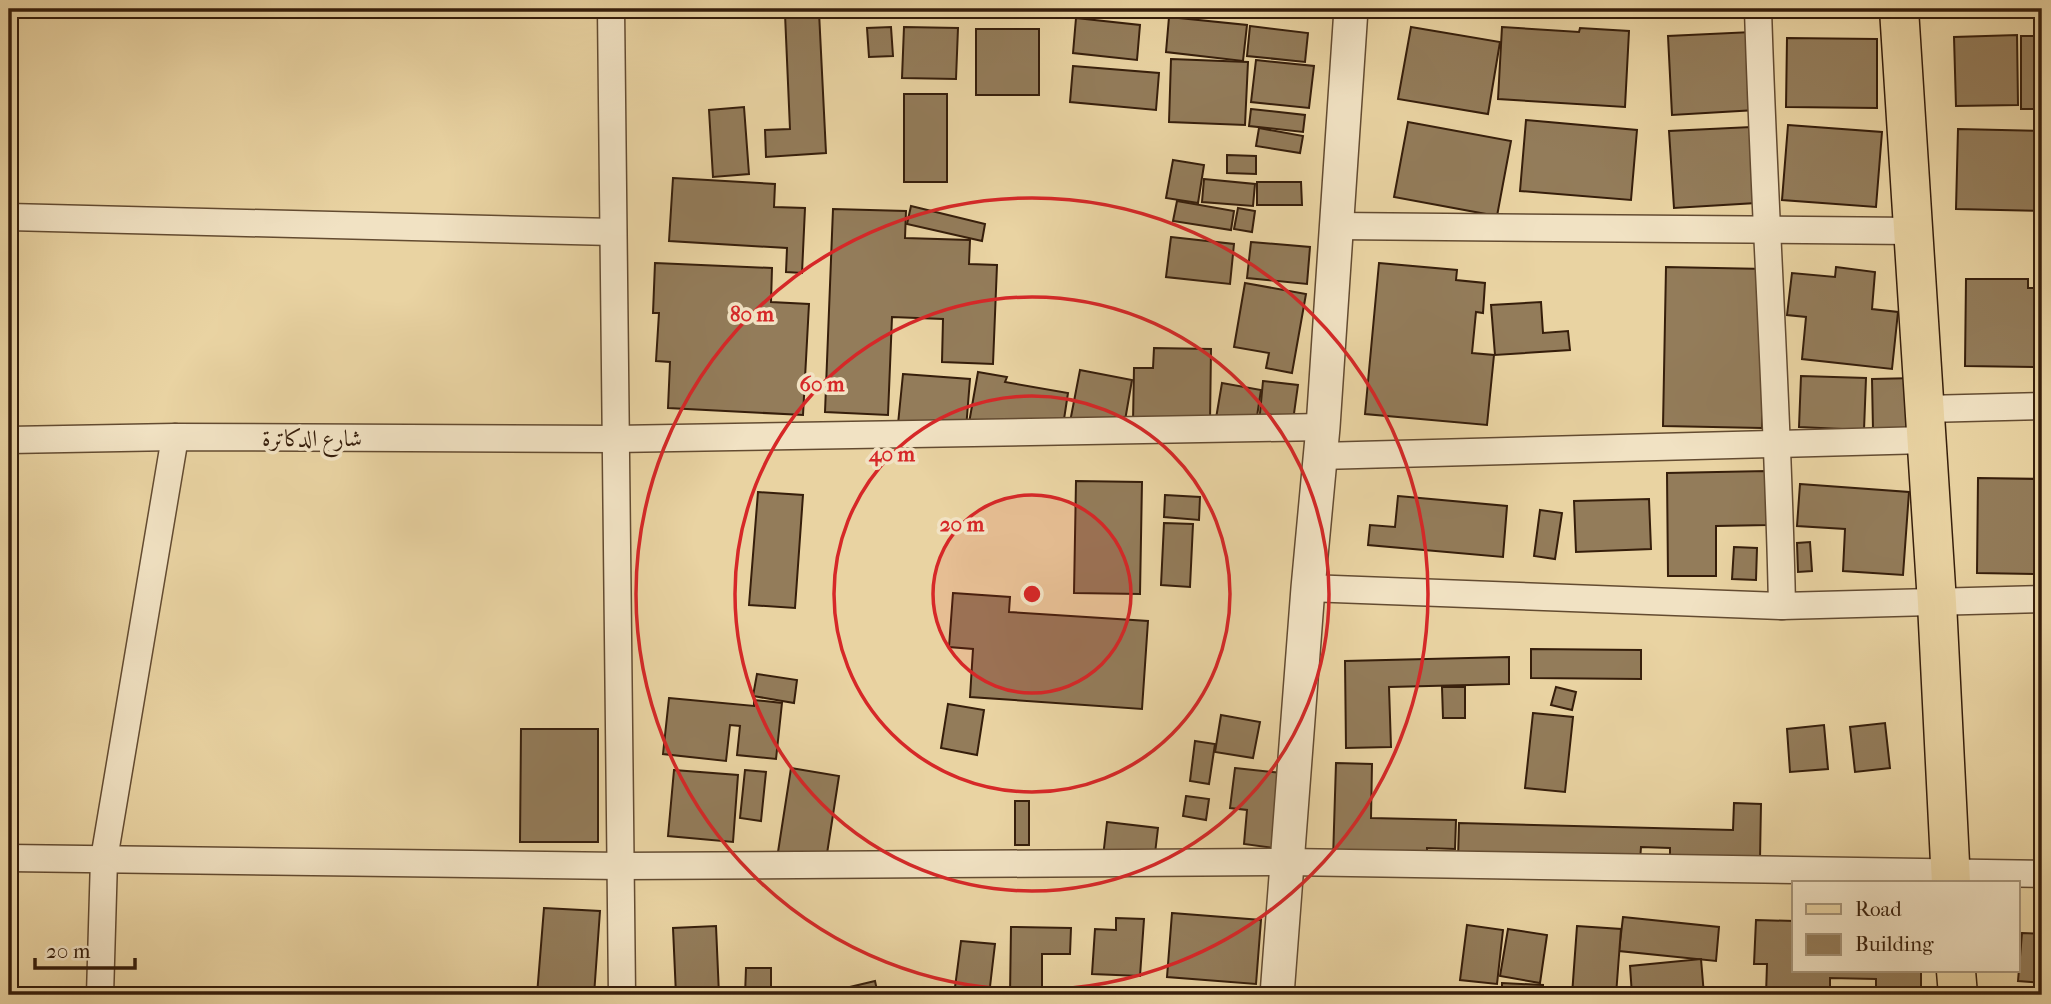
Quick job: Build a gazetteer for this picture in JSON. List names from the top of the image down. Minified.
{"streets":{"street":["شارع الدكاترة"]},"legend":["Road","Building"],"scale_bar":"20 m","rings":["80 m","60 m","40 m","20 m"]}
